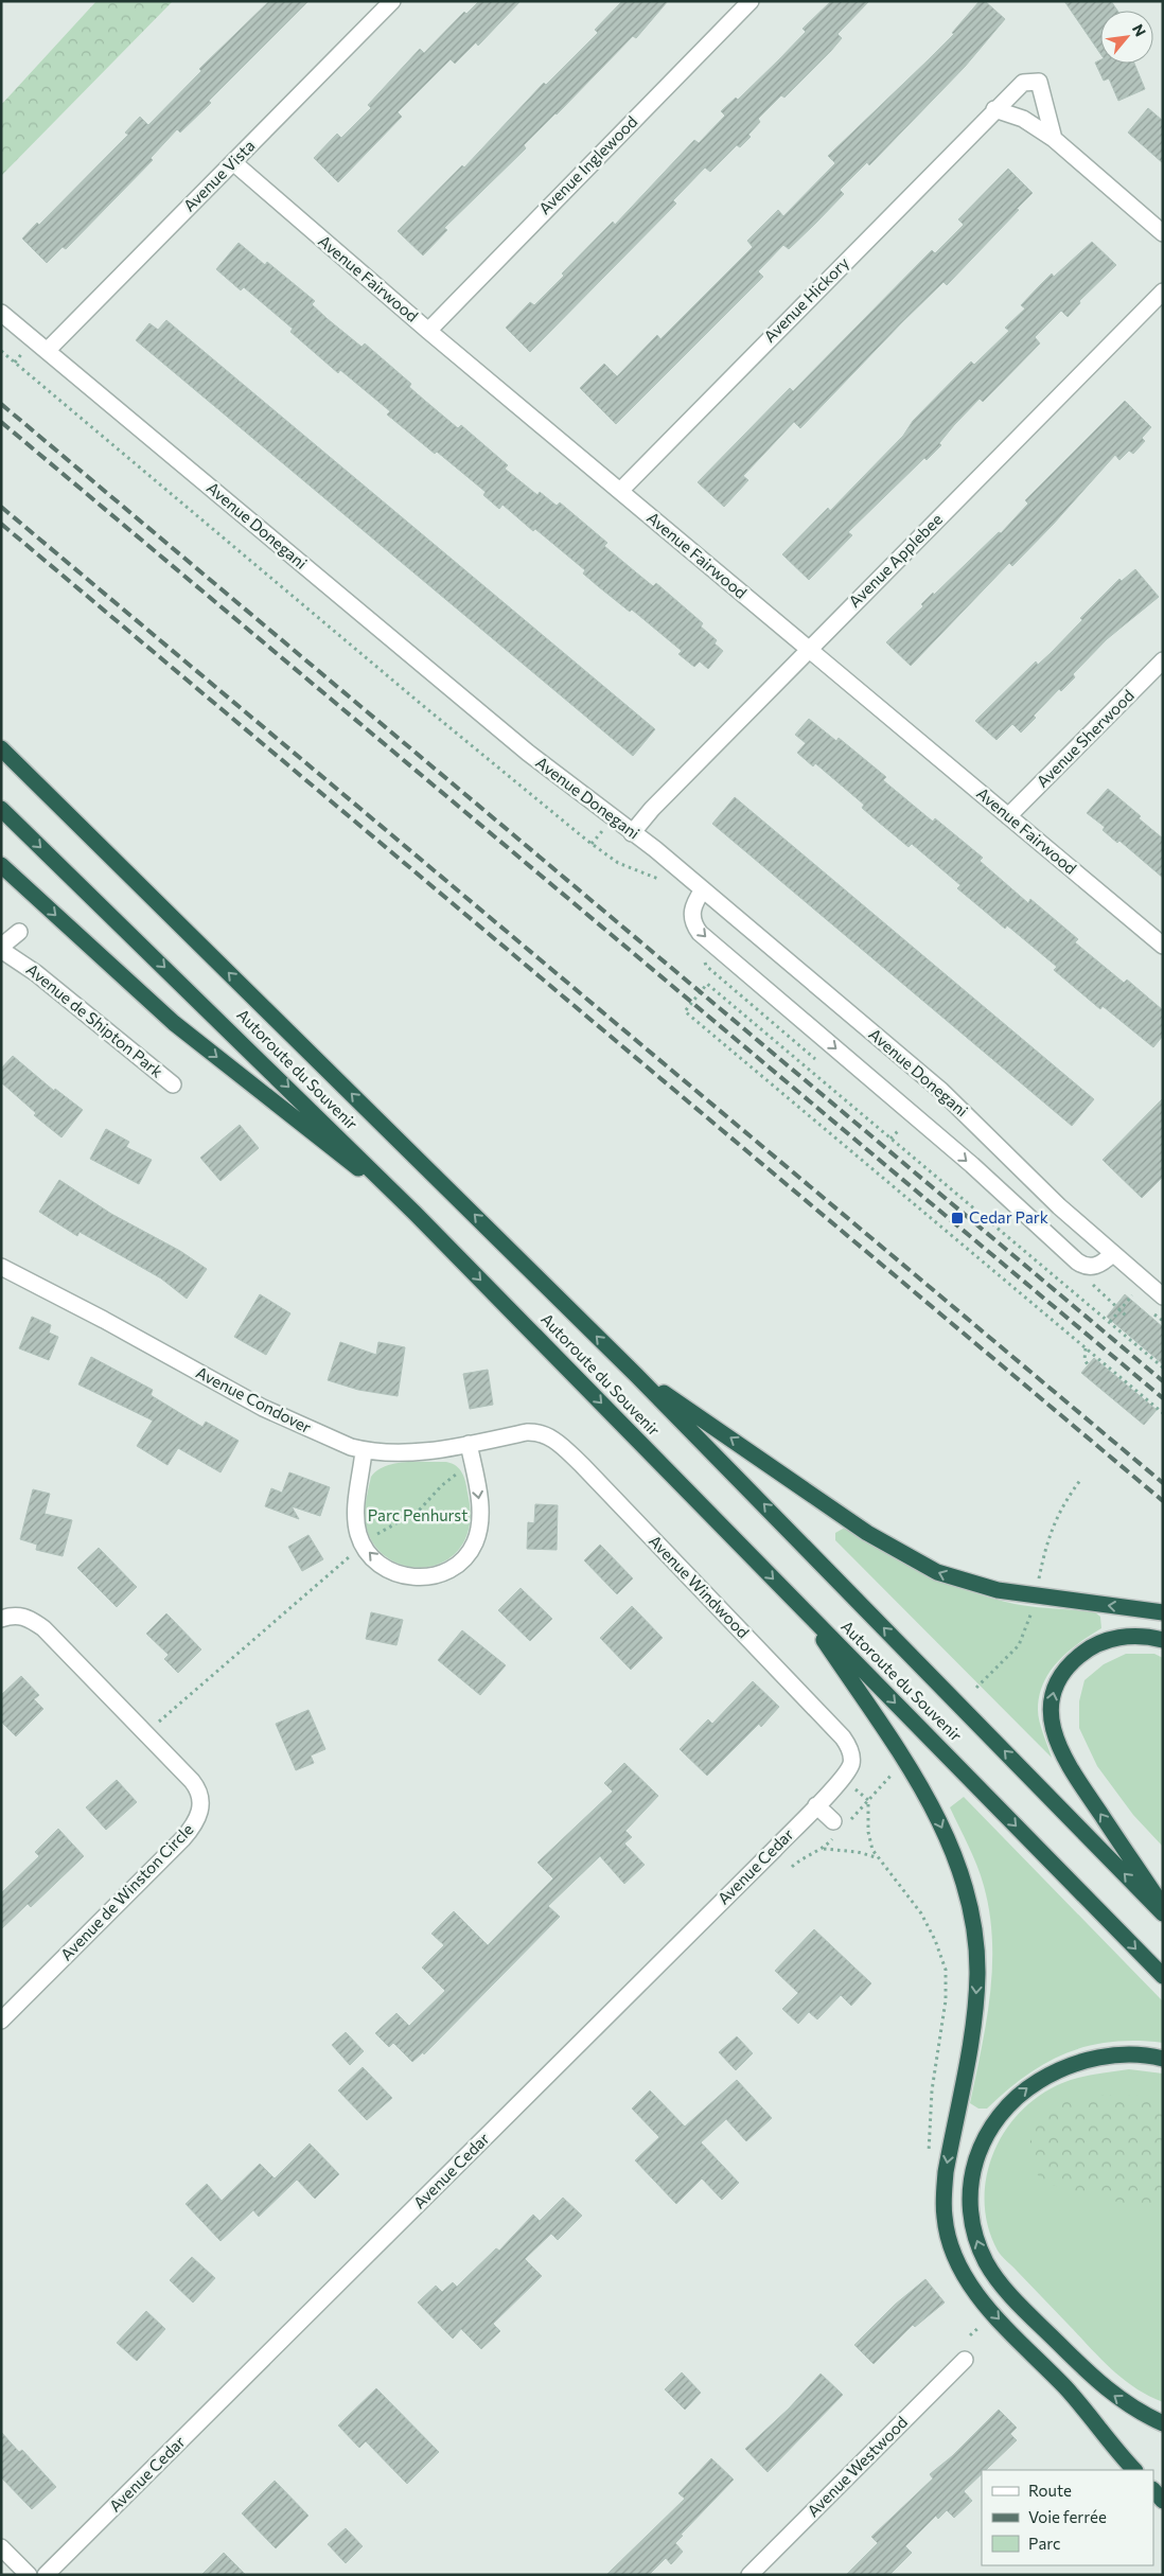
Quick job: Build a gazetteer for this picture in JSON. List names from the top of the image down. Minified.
{"streets":{"highway":["Autoroute du Souvenir"],"street":["Avenue Inglewood","Avenue Vista","Avenue Fairwood","Avenue Hickory","Avenue Donegani","Avenue Applebee","Avenue Sherwood","Avenue de Shipton Park","Avenue Condover","Avenue Windwood","Avenue Cedar","Avenue de Winston Circle","Avenue Westwood"]},"crossings":[["Avenue Inglewood","Avenue Fairwood"],["Avenue Vista","Avenue Fairwood"],["Avenue Vista","Avenue Donegani"],["Avenue Fairwood","Avenue Hickory"],["Avenue Fairwood","Avenue Applebee"],["Avenue Fairwood","Avenue Sherwood"],["Avenue Donegani","Avenue Applebee"],["Avenue Condover","Avenue Windwood"],["Avenue Windwood","Avenue Cedar"]],"parks":["Parc Penhurst"],"places":{"transit":["Cedar Park"]},"legend":["Route","Voie ferrée","Parc"],"north":"top right"}
